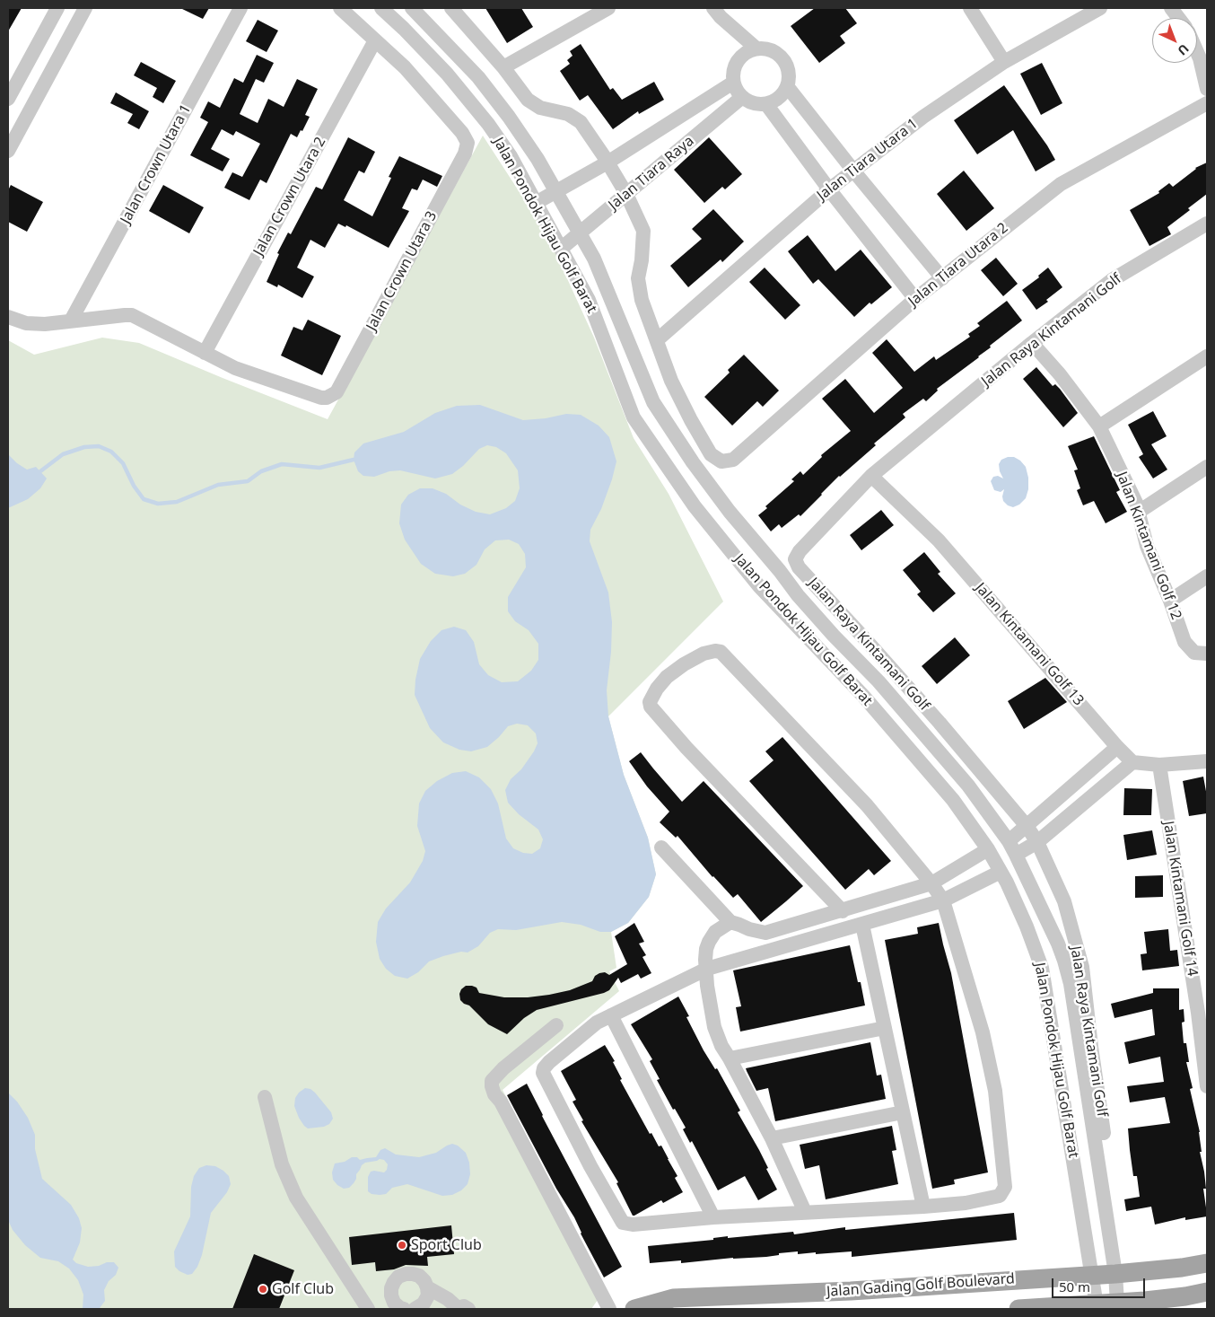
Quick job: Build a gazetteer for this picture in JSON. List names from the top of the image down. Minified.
{"streets":{"main road":["Jalan Gading Golf Boulevard"],"street":["Jalan Tiara Utara 1","Jalan Crown Utara 1","Jalan Tiara Raya","Jalan Crown Utara 2","Jalan Pondok Hijau Golf Barat","Jalan Tiara Utara 2","Jalan Crown Utara 3","Jalan Raya Kintamani Golf","Jalan Kintamani Golf 12","Jalan Kintamani Golf 13","Jalan Kintamani Golf 14"]},"crossings":[["Jalan Tiara Utara 1","Jalan Tiara Utara 2"],["Jalan Tiara Raya","Jalan Pondok Hijau Golf Barat"],["Jalan Crown Utara 2","Jalan Crown Utara 3"],["Jalan Pondok Hijau Golf Barat","Jalan Gading Golf Boulevard"],["Jalan Raya Kintamani Golf","Jalan Kintamani Golf 12"],["Jalan Raya Kintamani Golf","Jalan Kintamani Golf 13"]],"places":["Sport Club","Golf Club"],"scale_bar":"50 m","north":"bottom right"}
